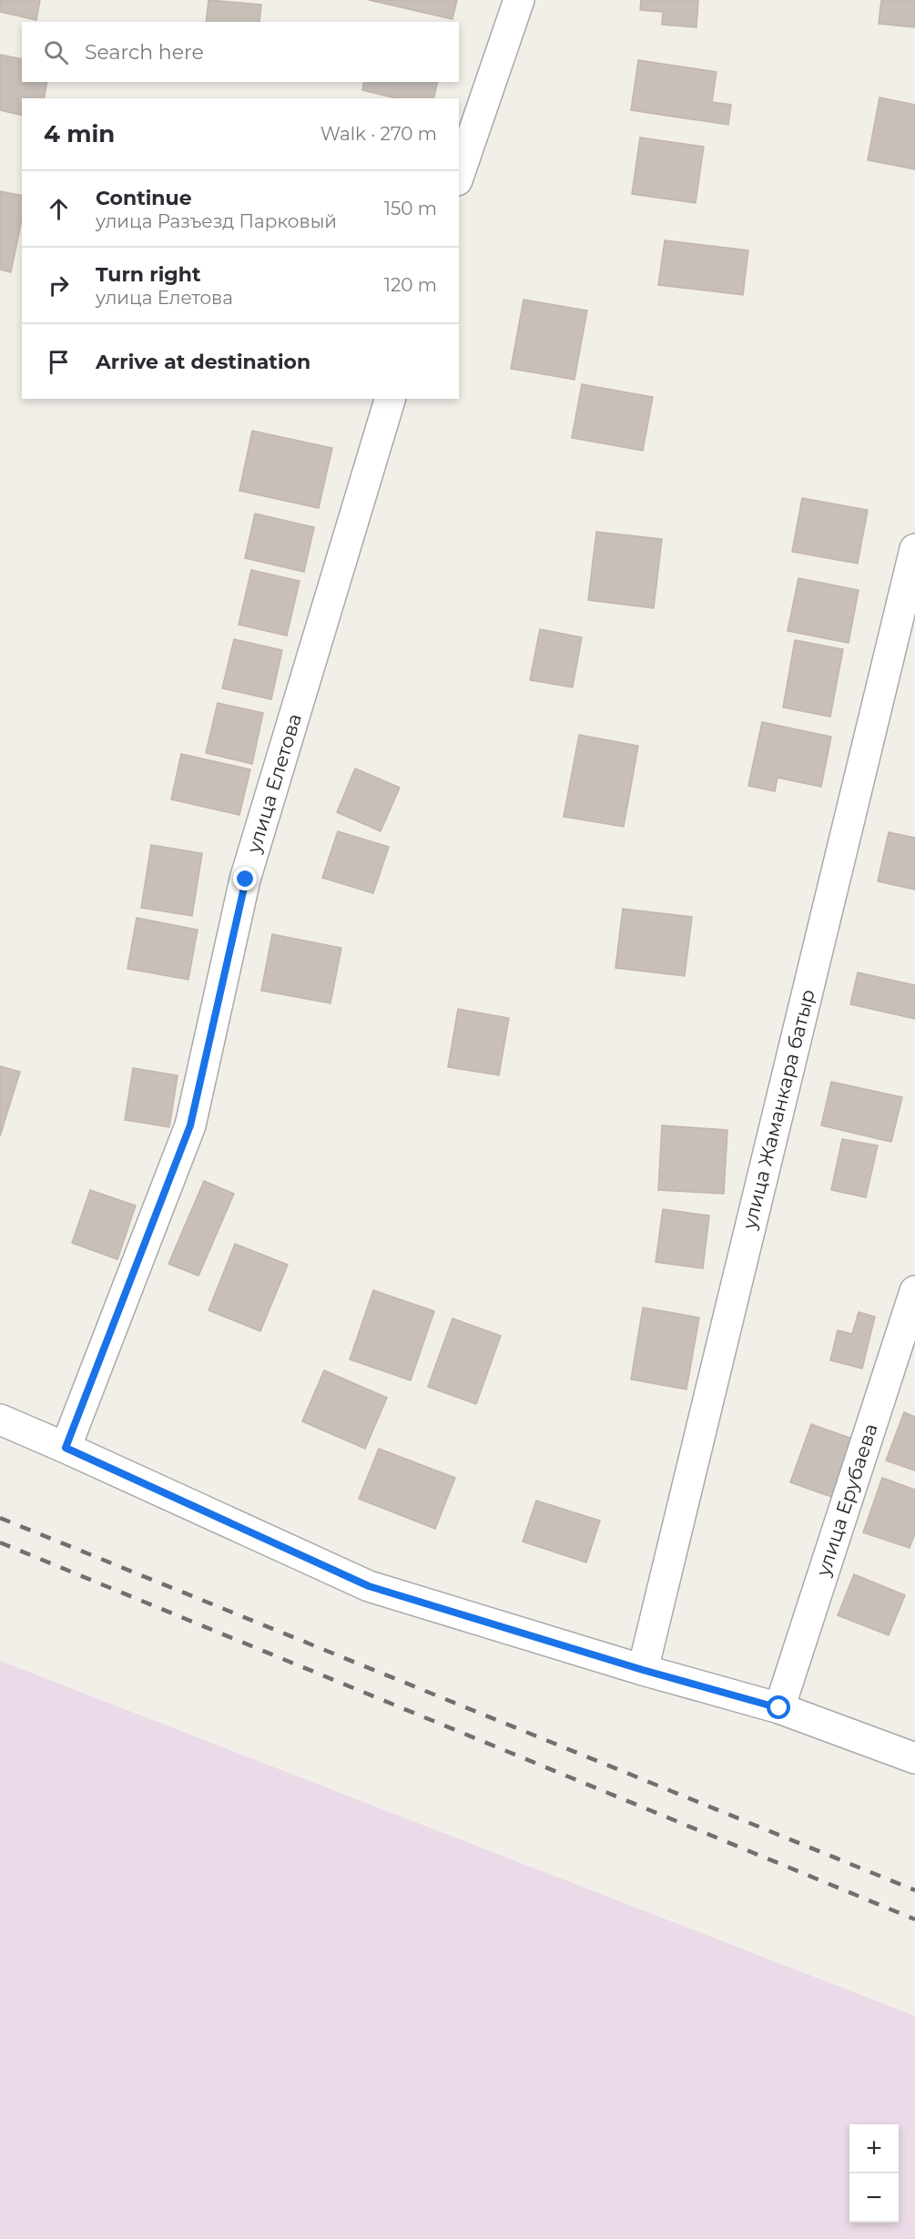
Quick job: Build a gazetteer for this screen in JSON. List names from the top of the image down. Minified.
{"streets":{"street":["улица Елетова","улица Жаманкара батыр","улица Ерубаева"]},"page":{"search":"Search here","heading":["4 min","Walk · 270 m"],"list":[["Continue","улица Разъезд Парковый","150 m"],["Turn right","улица Елетова","120 m"],"Arrive at destination"],"map_buttons":["+","−"]}}
